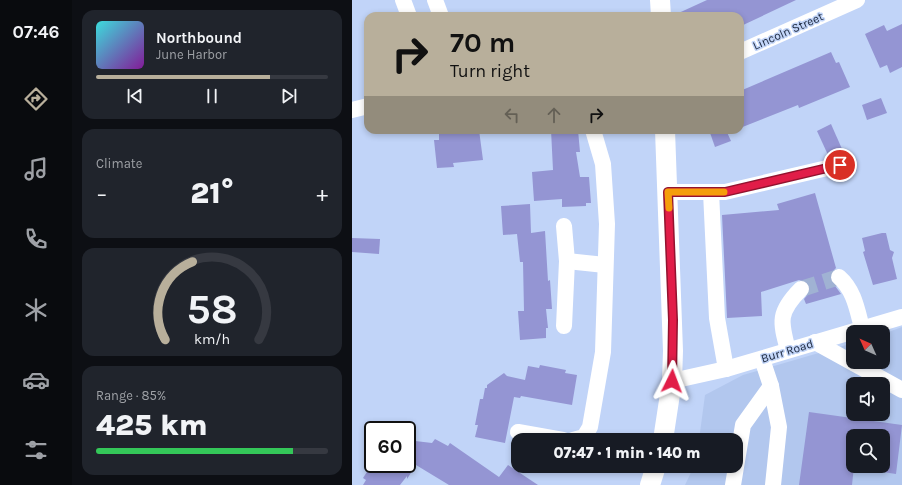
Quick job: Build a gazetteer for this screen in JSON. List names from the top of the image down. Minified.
{"streets":{"street":["Lincoln Street","Burr Road"]},"north":"top left","page":{"tabs":"07:46","turn":["70 m","Turn right"],"song":["Northbound","June Harbor"],"tile":["Climate",["Range · 85%","425 km"]],"heat":["−","21°","+"],"limit":"60","trip":"07:47 · 1 min · 140 m","gauge":["58","km/h"]}}
